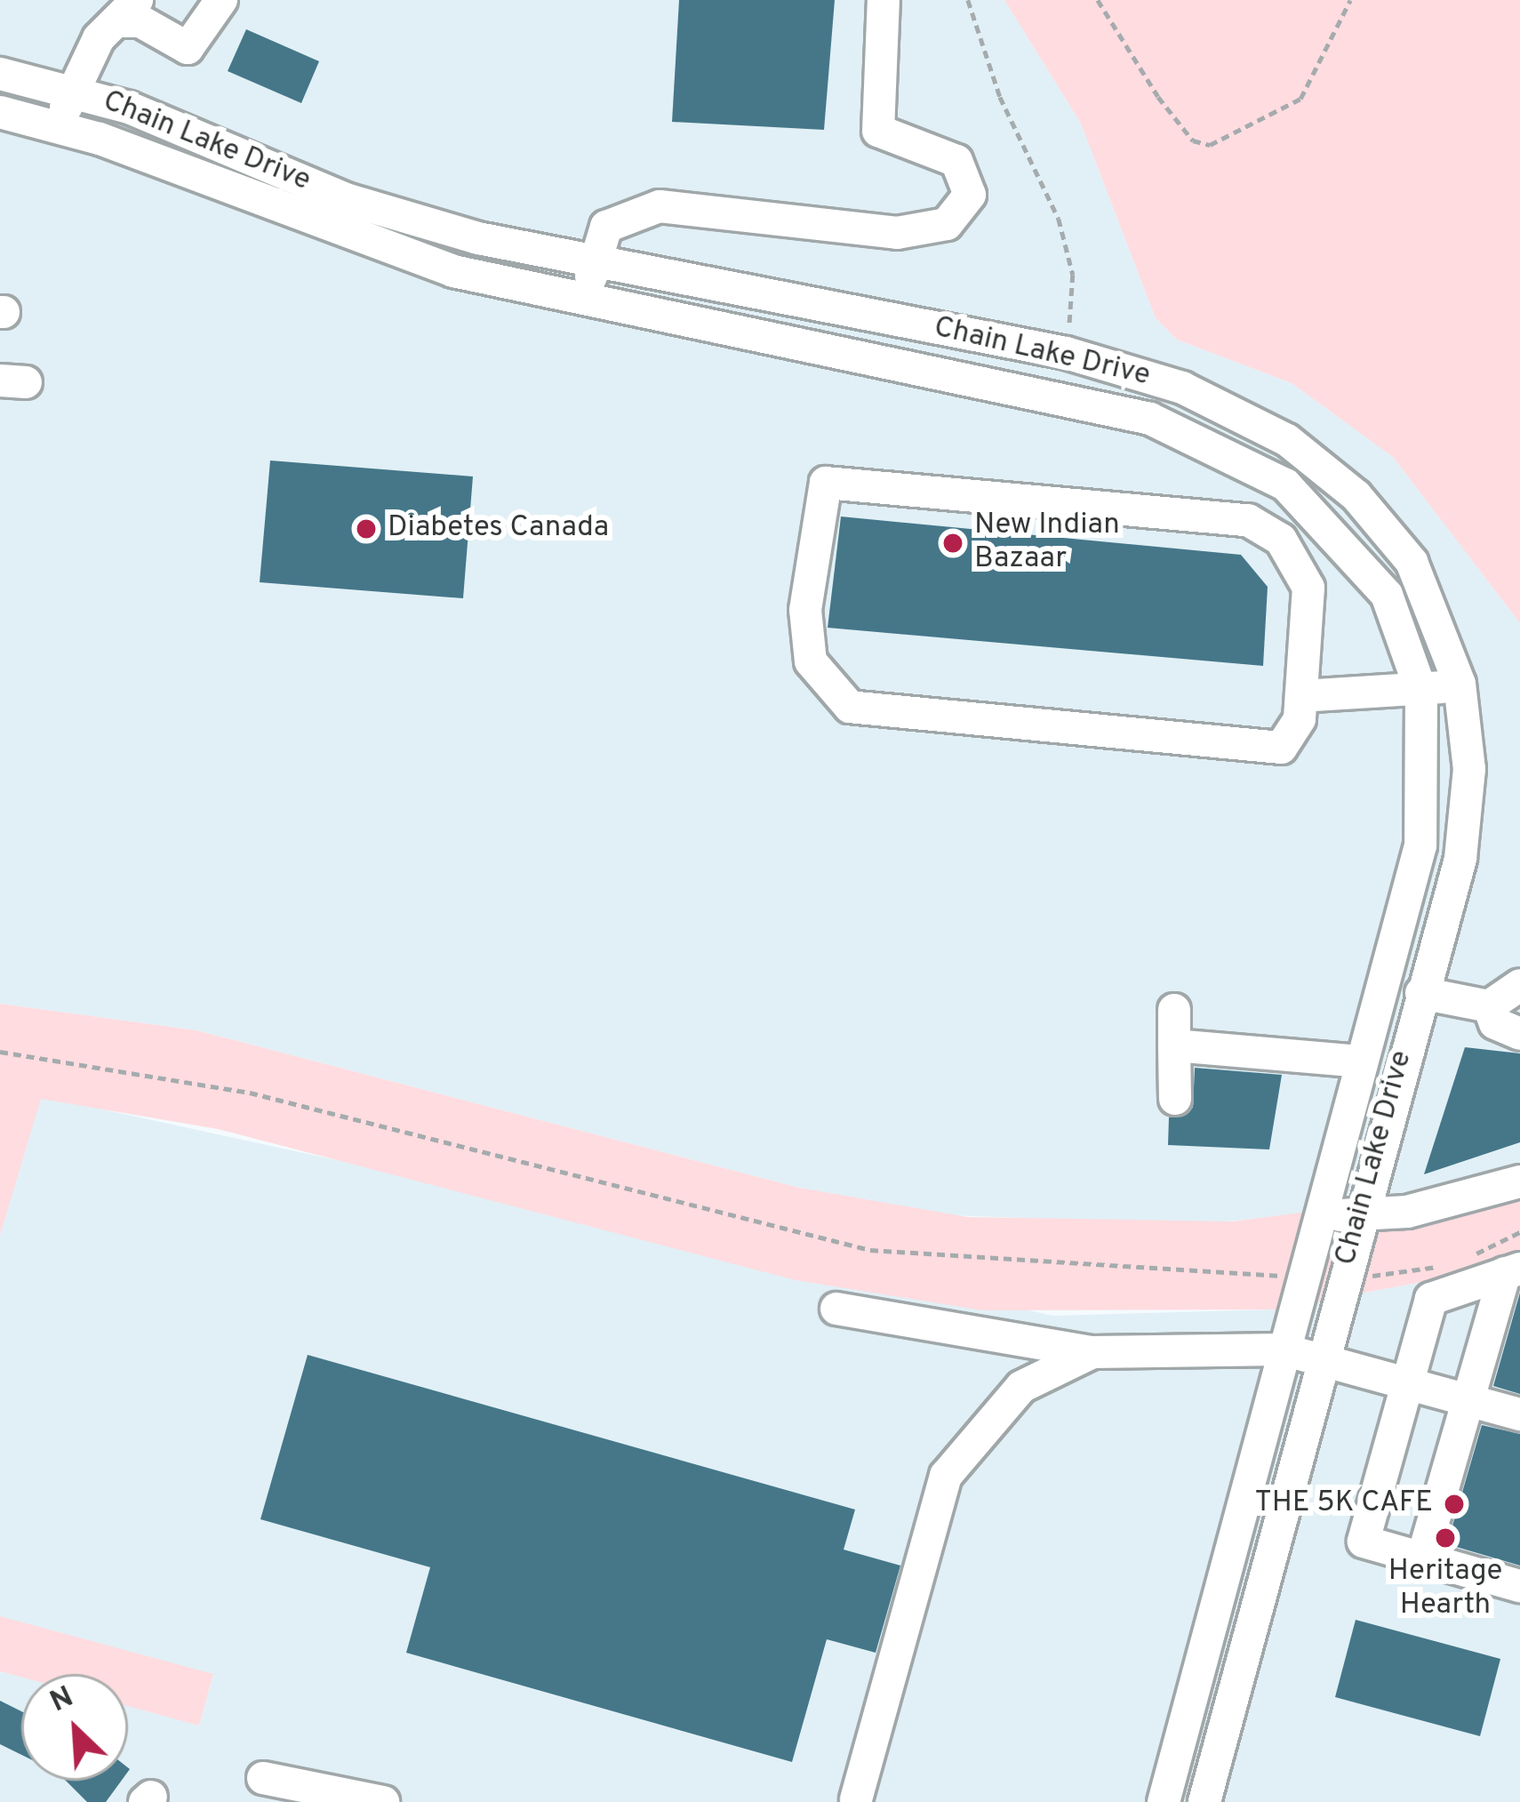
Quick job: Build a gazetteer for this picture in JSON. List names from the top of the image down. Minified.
{"streets":{"street":["Chain Lake Drive"]},"places":["Diabetes Canada","New Indian Bazaar","THE 5K CAFE","Heritage Hearth"],"north":"top left"}
